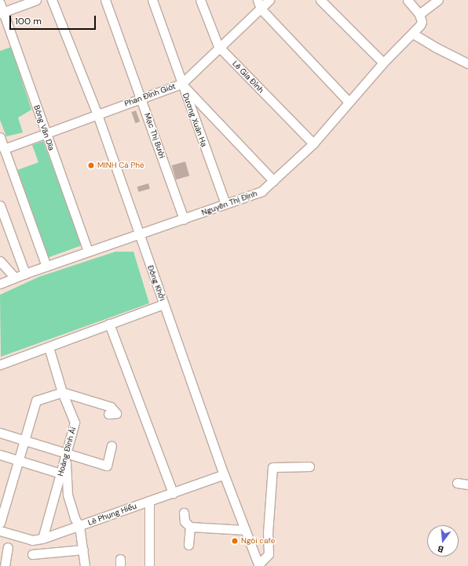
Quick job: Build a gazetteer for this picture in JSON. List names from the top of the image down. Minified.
{"streets":{"street":["Lê Gia Đỉnh","Phan Đình Giót","Dương Xuân Hạ","Bông Văn Dĩa","Mạc Thị Bưởi","Nguyễn Thị Định","Đồng Khởi","Hoàng Đình Ái","Lê Phụng Hiểu"]},"crossings":[["Lê Gia Đỉnh","Phan Đình Giót"],["Lê Gia Đỉnh","Nguyễn Thị Định"],["Phan Đình Giót","Dương Xuân Hạ"],["Phan Đình Giót","Bông Văn Dĩa"],["Phan Đình Giót","Mạc Thị Bưởi"],["Phan Đình Giót","Đồng Khởi"],["Dương Xuân Hạ","Nguyễn Thị Định"],["Bông Văn Dĩa","Nguyễn Thị Định"],["Mạc Thị Bưởi","Nguyễn Thị Định"],["Nguyễn Thị Định","Đồng Khởi"],["Đồng Khởi","Lê Phụng Hiểu"],["Hoàng Đình Ái","Lê Phụng Hiểu"]],"places":["MINH Cà Phê","Ngói cafe"],"scale_bar":"100 m","north":"bottom"}
